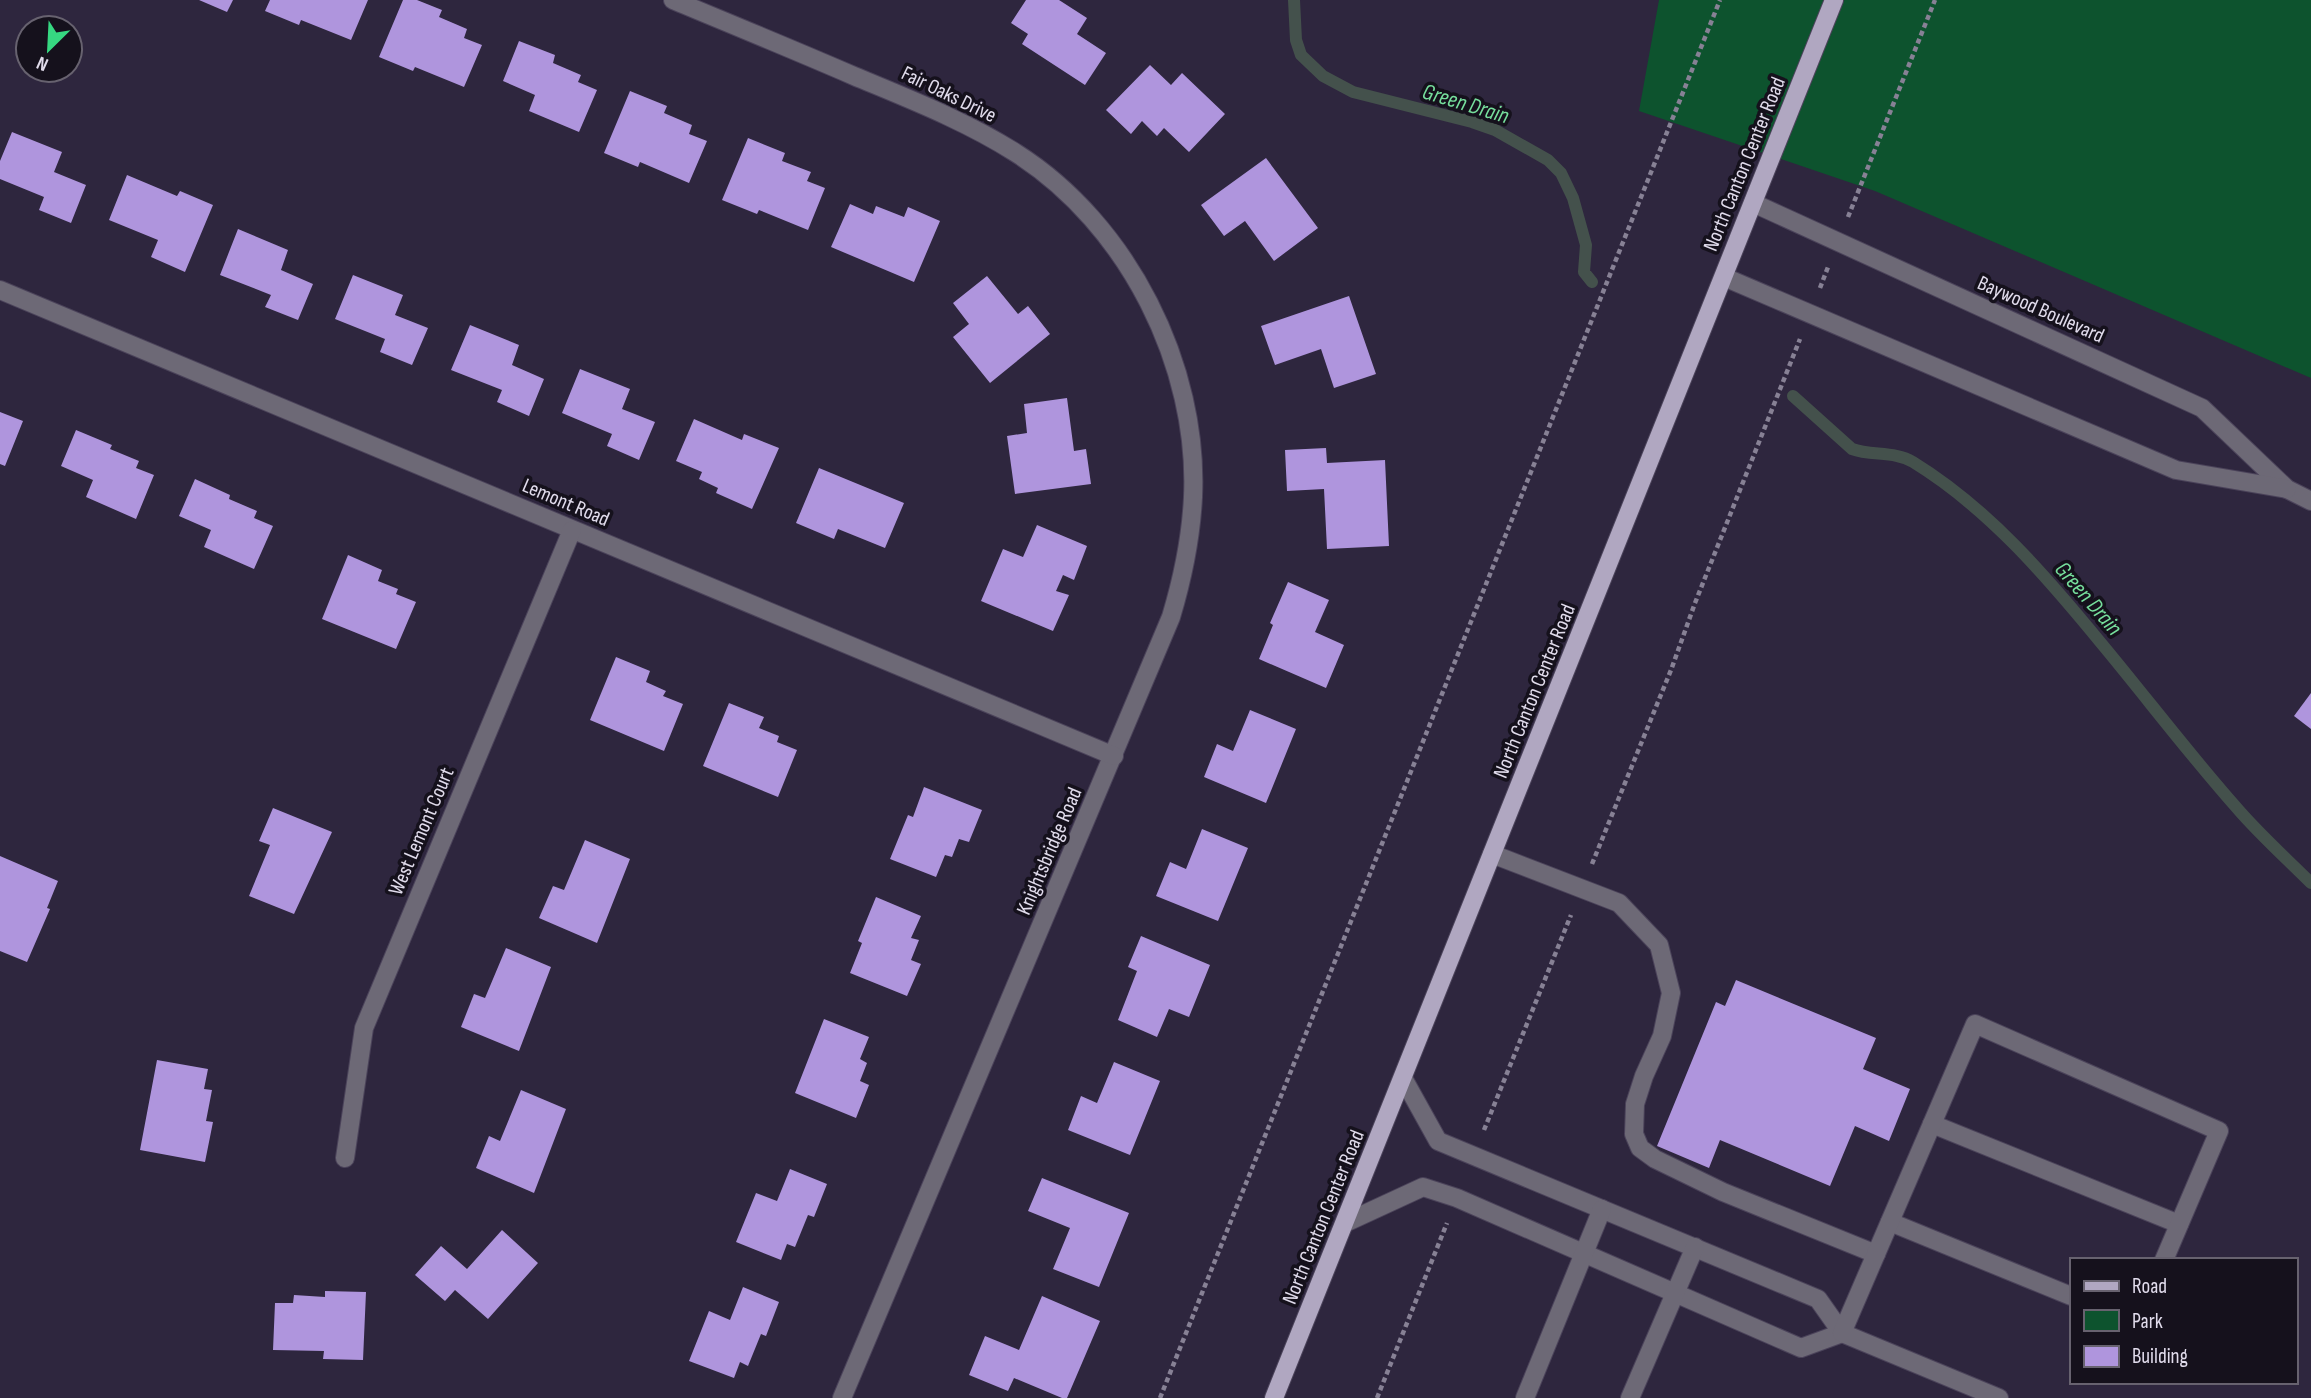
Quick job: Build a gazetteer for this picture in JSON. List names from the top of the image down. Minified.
{"streets":{"main road":["North Canton Center Road"],"street":["Fair Oaks Drive","Baywood Boulevard","Lemont Road","West Lemont Court","Knightsbridge Road"]},"crossings":[["Fair Oaks Drive","Knightsbridge Road"],["North Canton Center Road","Baywood Boulevard"],["Lemont Road","West Lemont Court"],["Lemont Road","Knightsbridge Road"]],"water":["Green Drain"],"legend":["Road","Park","Building"],"north":"bottom left"}
